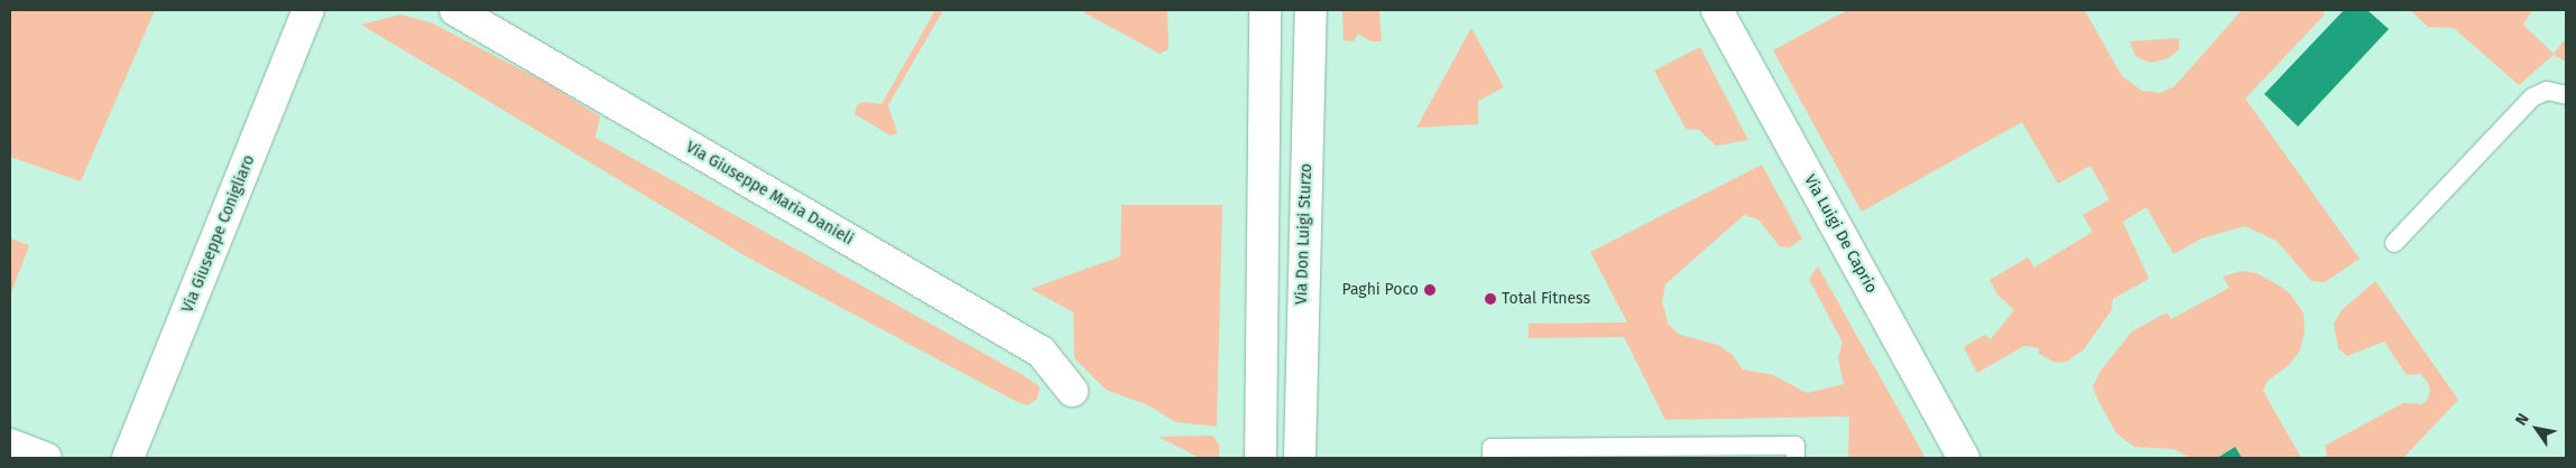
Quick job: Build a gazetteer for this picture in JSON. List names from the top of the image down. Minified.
{"streets":{"street":["Via Giuseppe Maria Danieli","Via Giuseppe Conigliaro","Via Don Luigi Sturzo","Via Luigi De Caprio"]},"places":["Paghi Poco","Total Fitness"],"north":"top left"}
